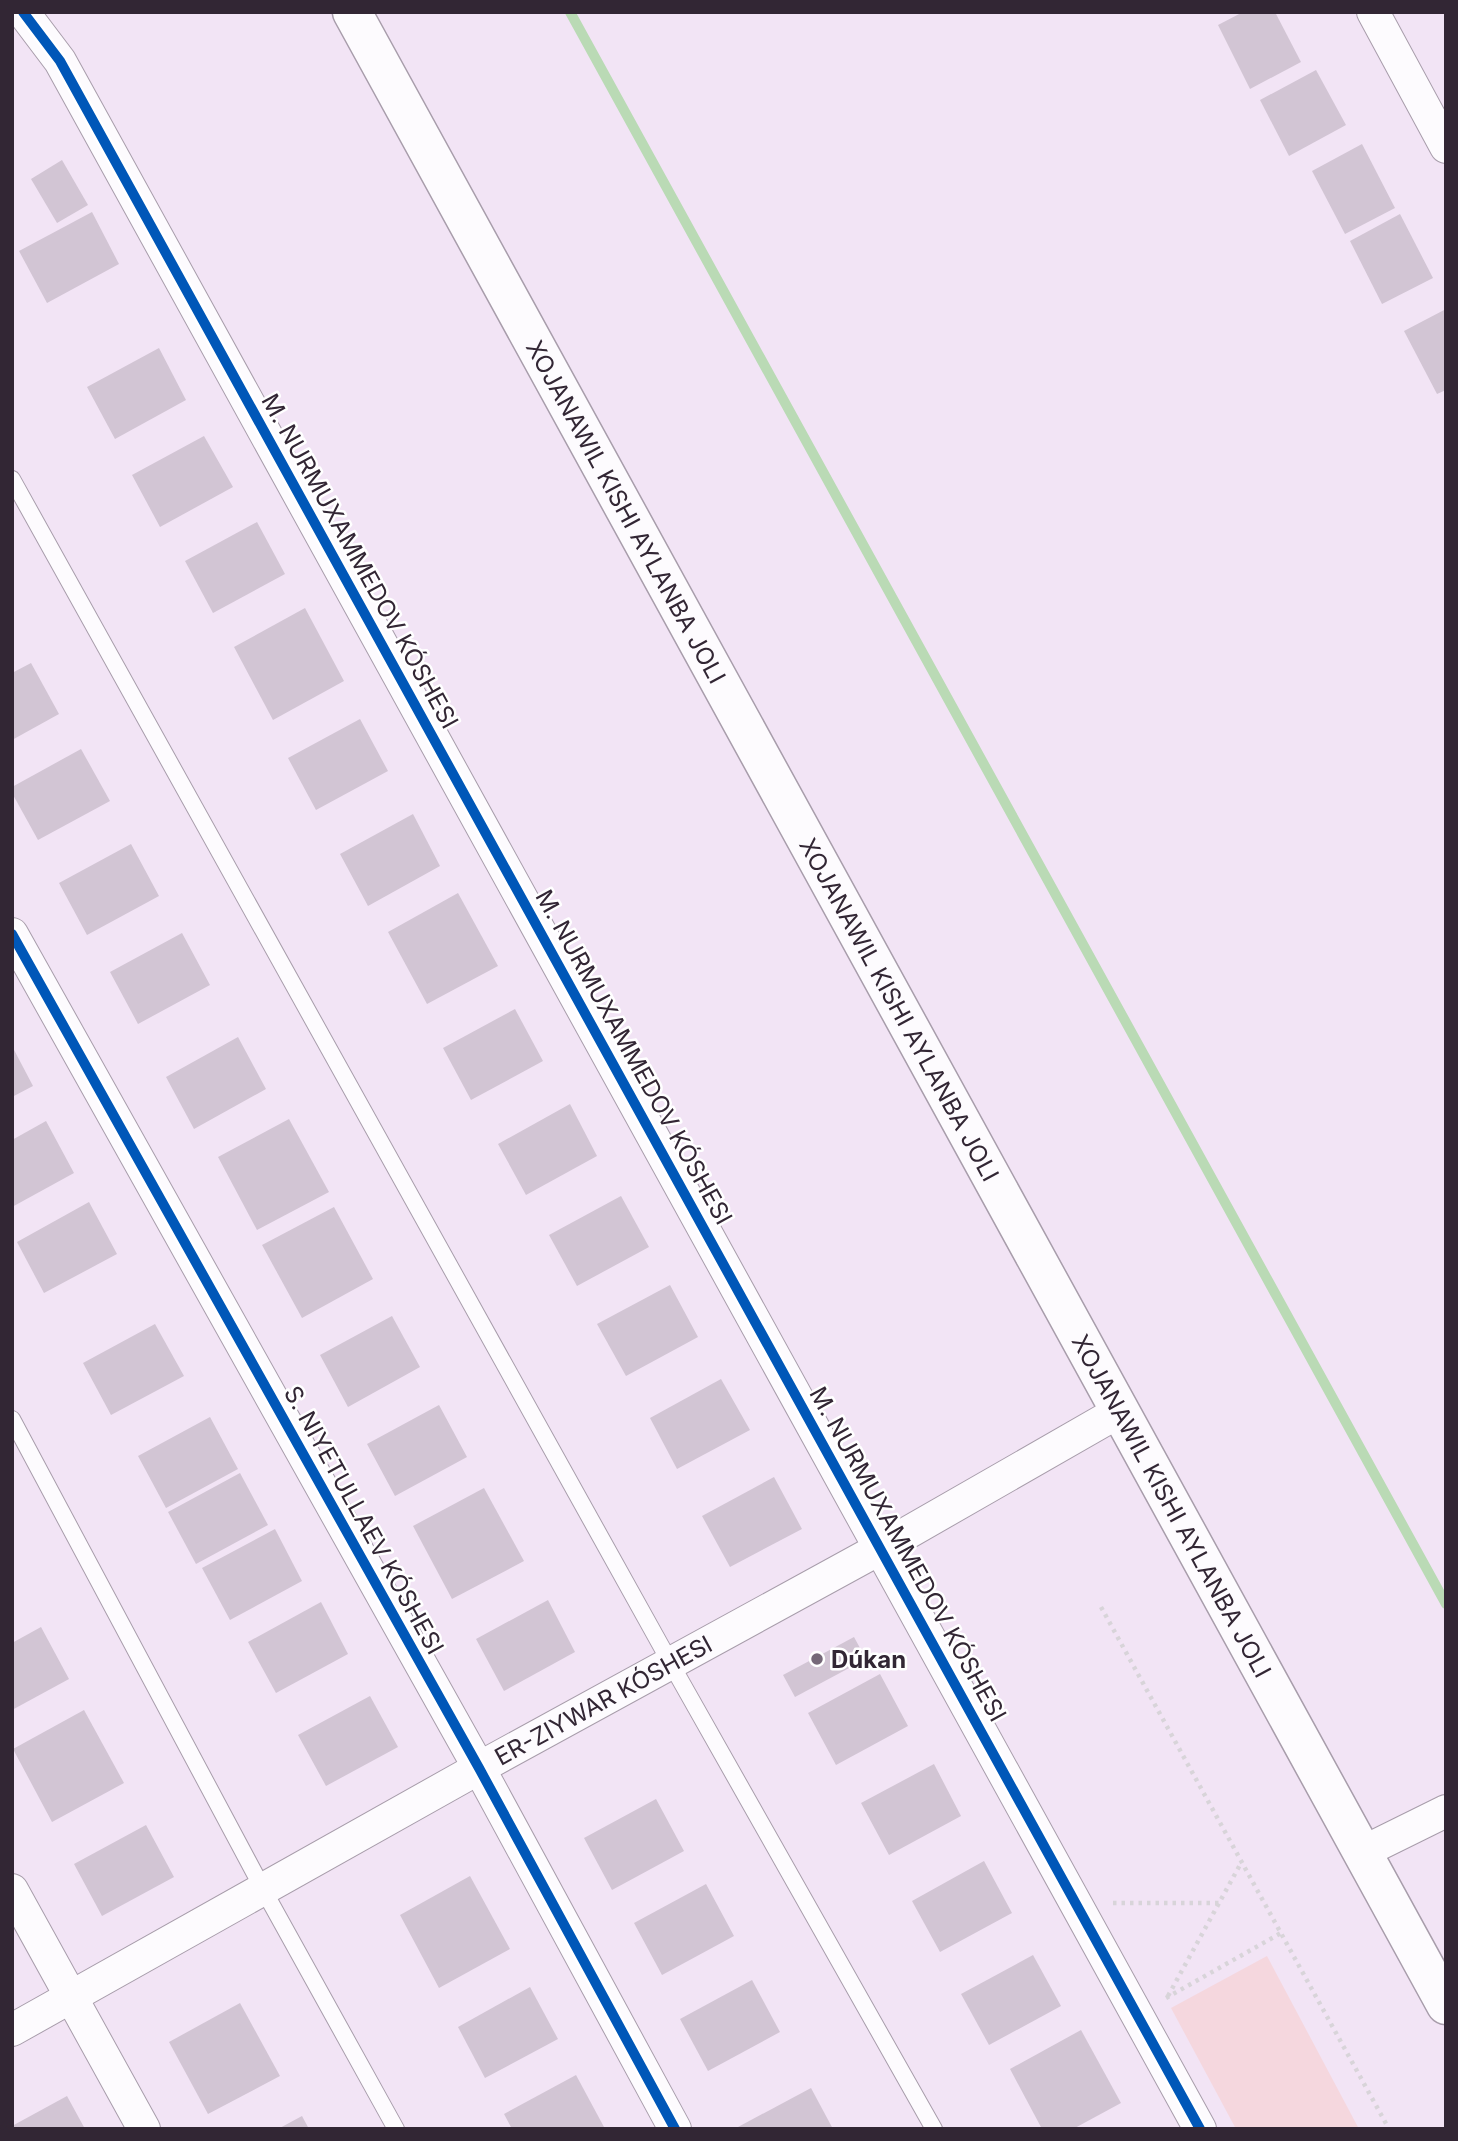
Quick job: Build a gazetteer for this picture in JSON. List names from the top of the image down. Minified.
{"streets":{"street":["M. NURMUXAMMEDOV KÓSHESI","S. NIYETULLAEV KÓSHESI","ER-ZIYWAR KÓSHESI"]},"crossings":[["M. NURMUXAMMEDOV KÓSHESI","ER-ZIYWAR KÓSHESI"],["S. NIYETULLAEV KÓSHESI","ER-ZIYWAR KÓSHESI"]],"places":["Dúkan"]}
